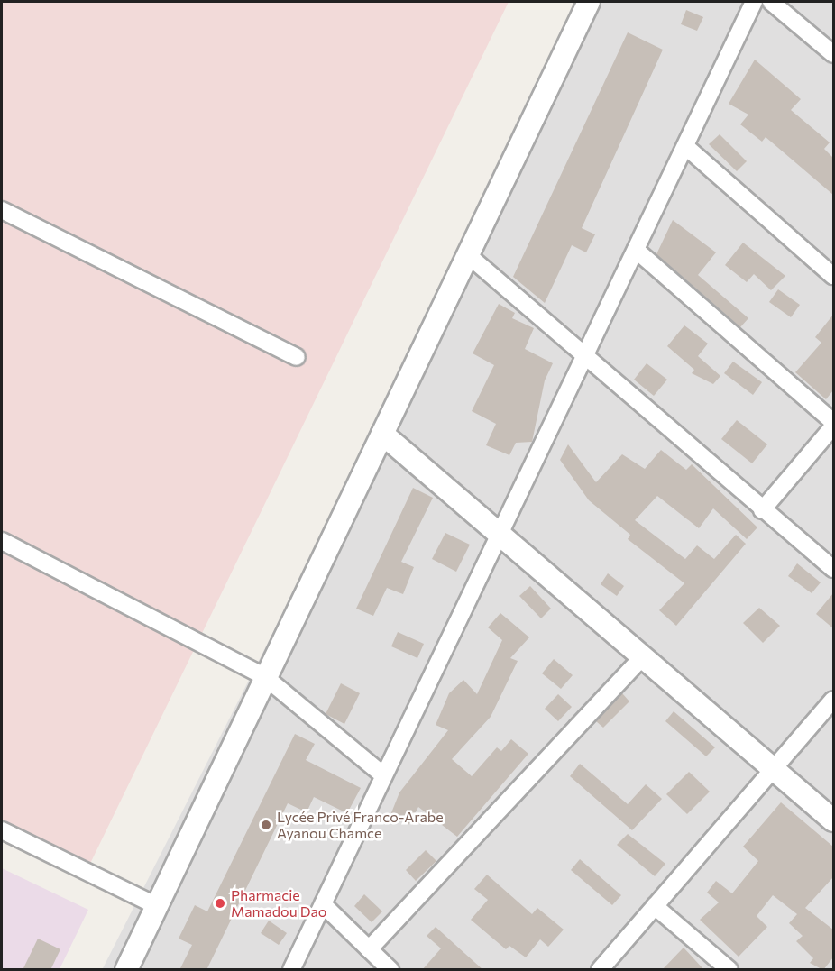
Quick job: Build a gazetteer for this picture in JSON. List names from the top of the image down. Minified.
{"places":["Lycée Privé Franco-Arabe Ayanou Chamce","Pharmacie Mamadou Dao"]}
